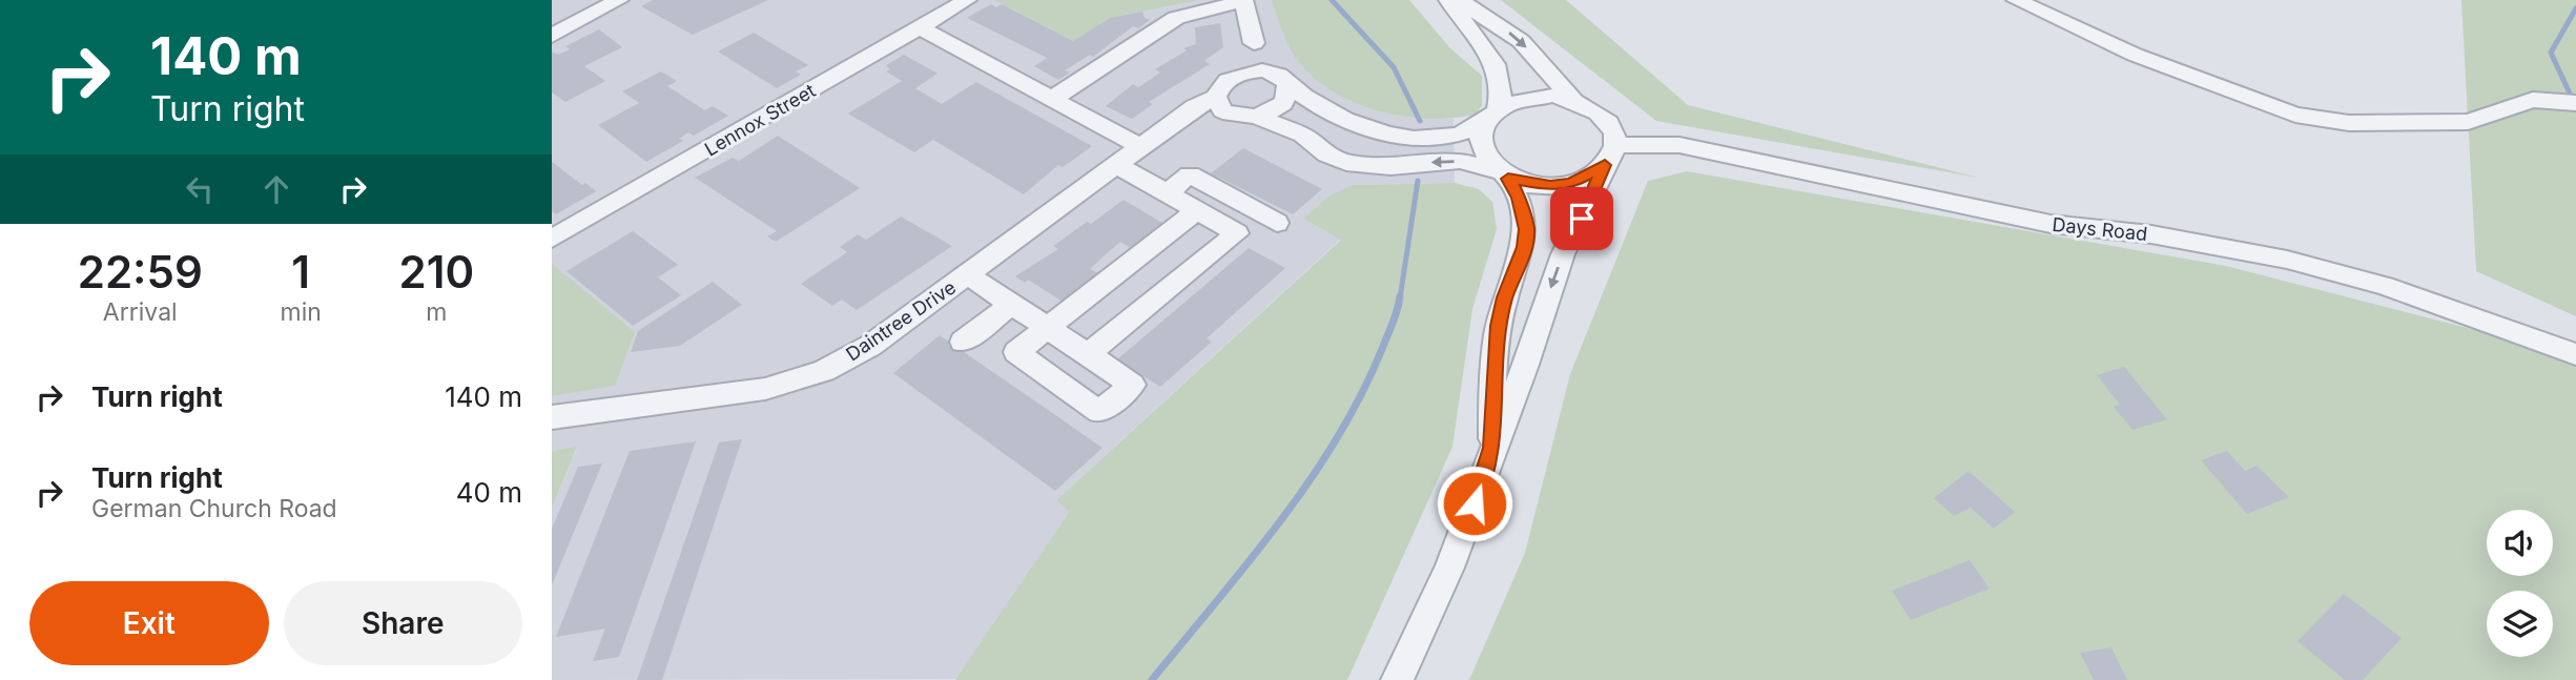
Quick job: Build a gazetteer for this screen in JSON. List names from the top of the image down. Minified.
{"streets":{"street":["Lennox Street","Days Road","Daintree Drive"]},"page":{"turn":["140 m","Turn right"],"eta":["22:59","Arrival","1","min","210","m"],"list":[{"name":"Turn right","value":"140 m"},{"name":"Turn right","note":"German Church Road","value":"40 m"}],"buttons":["Exit","Share"]}}
